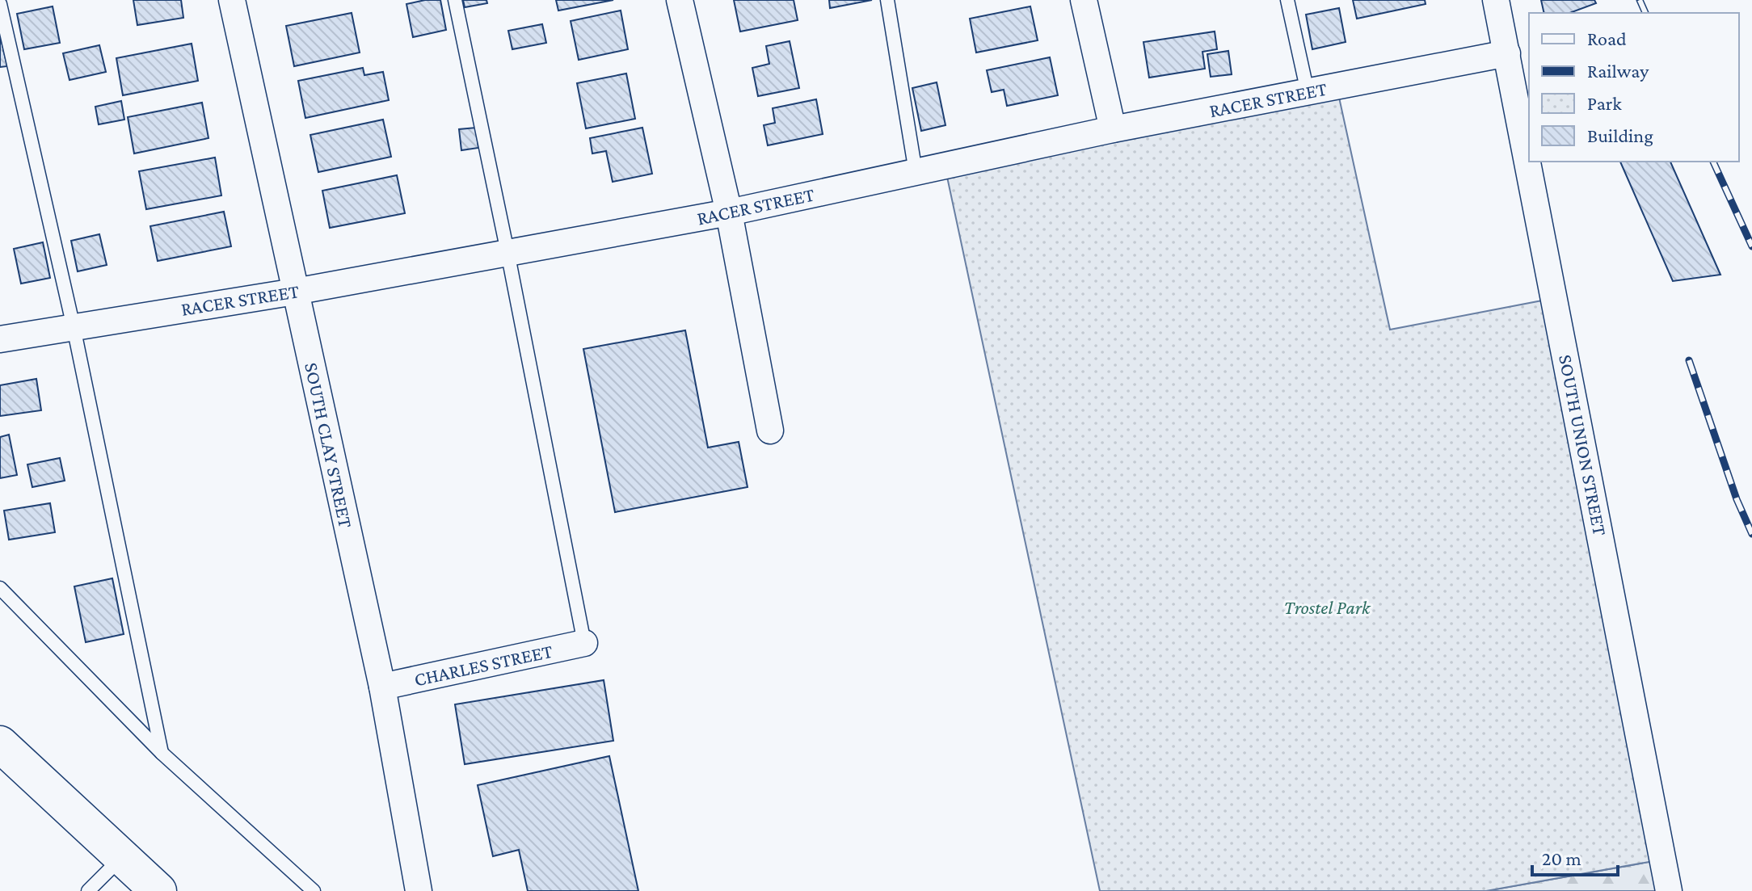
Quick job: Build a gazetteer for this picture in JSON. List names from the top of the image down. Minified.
{"streets":{"street":["RACER STREET","SOUTH CLAY STREET","SOUTH UNION STREET","CHARLES STREET"]},"crossings":[["RACER STREET","SOUTH CLAY STREET"],["RACER STREET","SOUTH UNION STREET"],["SOUTH CLAY STREET","CHARLES STREET"]],"parks":["Trostel Park"],"legend":["Road","Railway","Park","Building"],"scale_bar":"20 m"}
